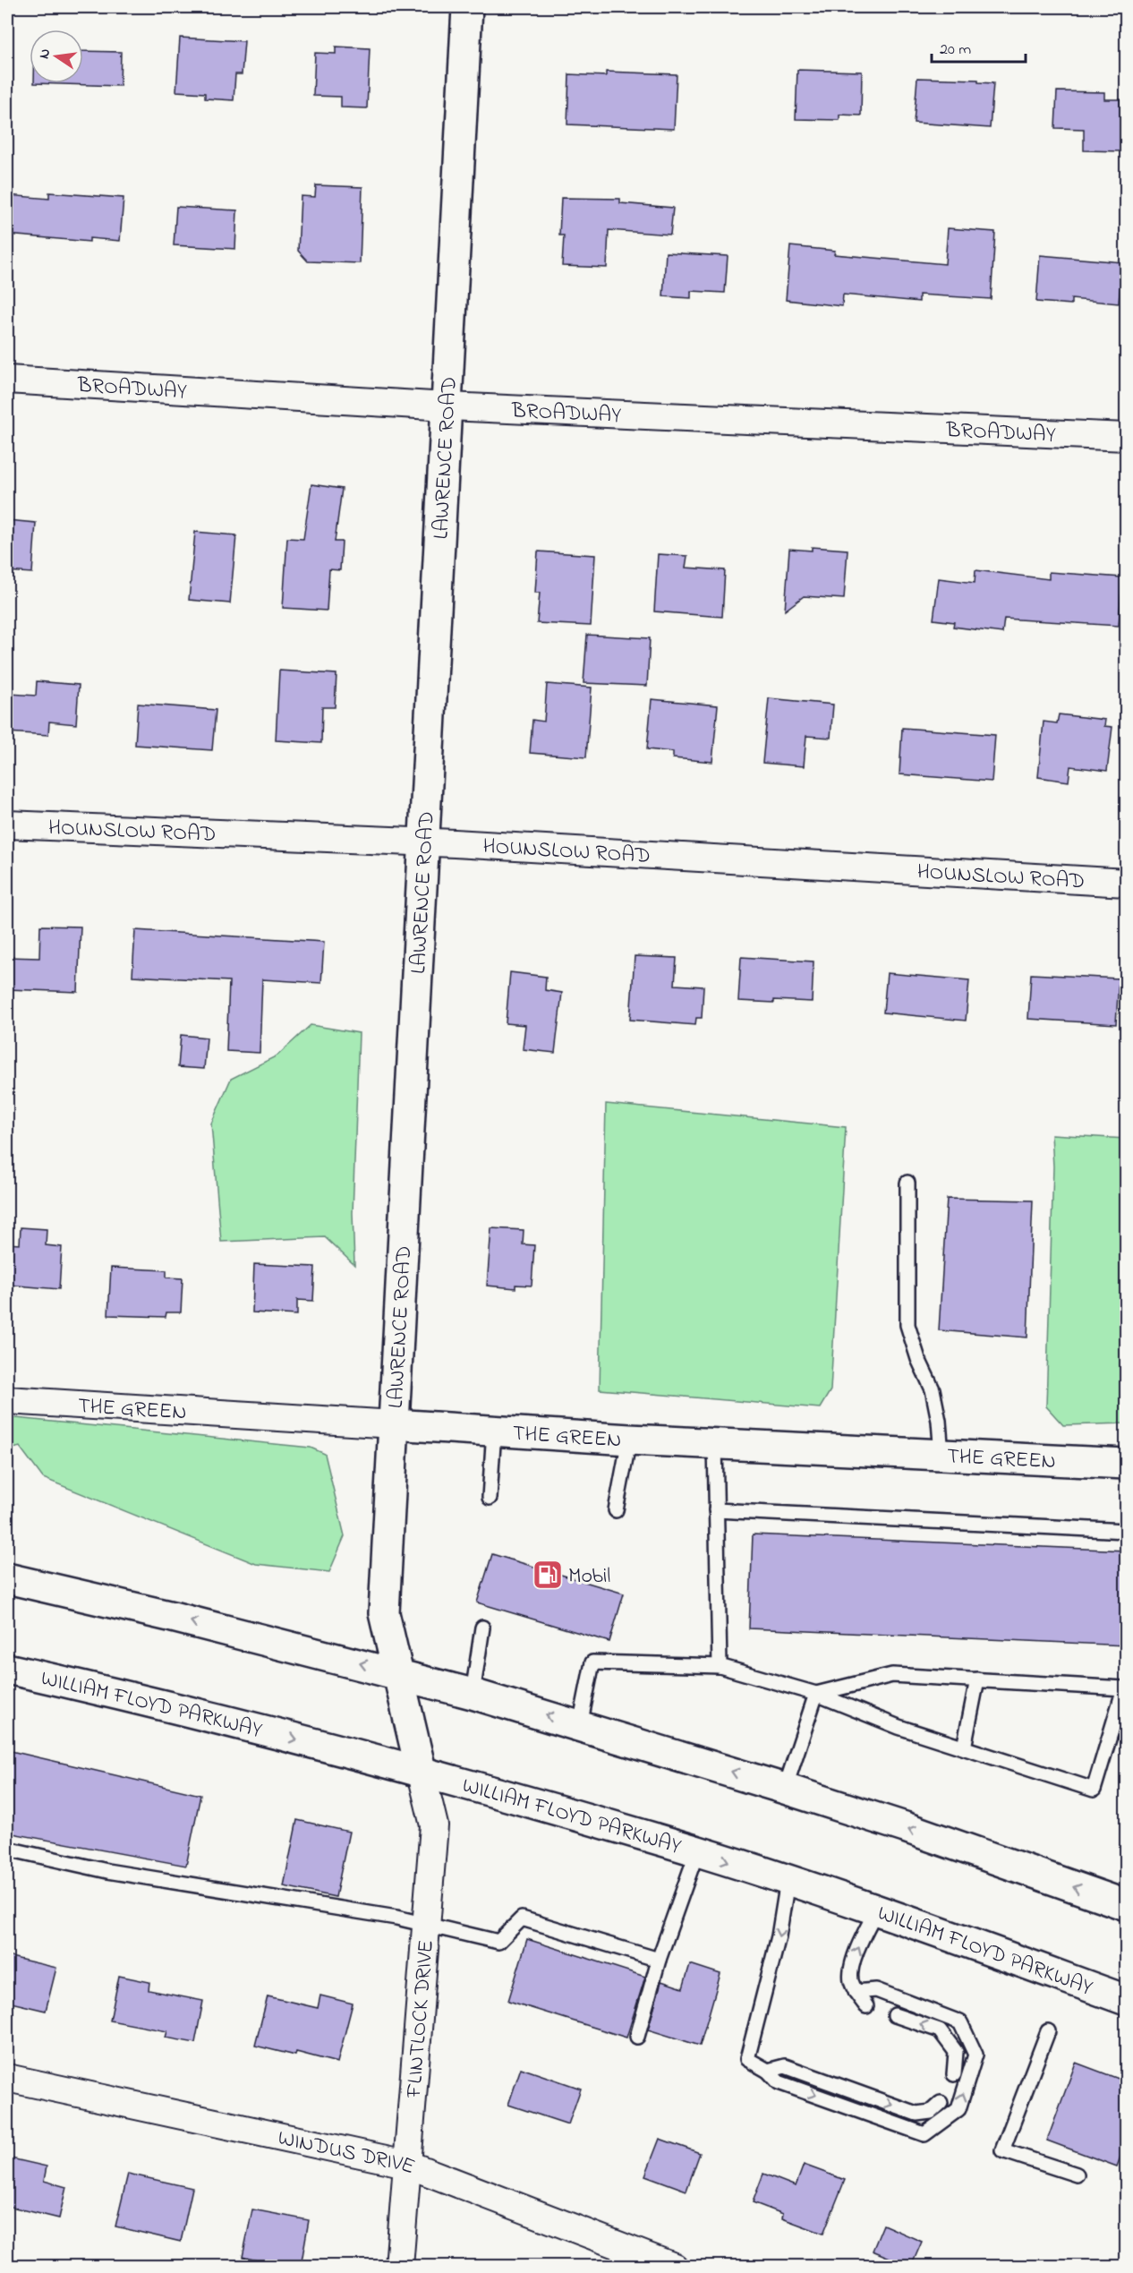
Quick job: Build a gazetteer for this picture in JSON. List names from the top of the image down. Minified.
{"streets":{"main road":["LAWRENCE ROAD","THE GREEN","WILLIAM FLOYD PARKWAY"],"street":["BROADWAY","HOUNSLOW ROAD","FLINTLOCK DRIVE","WINDUS DRIVE"]},"crossings":[["BROADWAY","LAWRENCE ROAD"],["LAWRENCE ROAD","HOUNSLOW ROAD"],["LAWRENCE ROAD","THE GREEN"],["LAWRENCE ROAD","WILLIAM FLOYD PARKWAY"],["LAWRENCE ROAD","FLINTLOCK DRIVE"],["WILLIAM FLOYD PARKWAY","FLINTLOCK DRIVE"],["FLINTLOCK DRIVE","WINDUS DRIVE"]],"places":{"fuel station":["Mobil"]},"scale_bar":"20 m","north":"left"}
